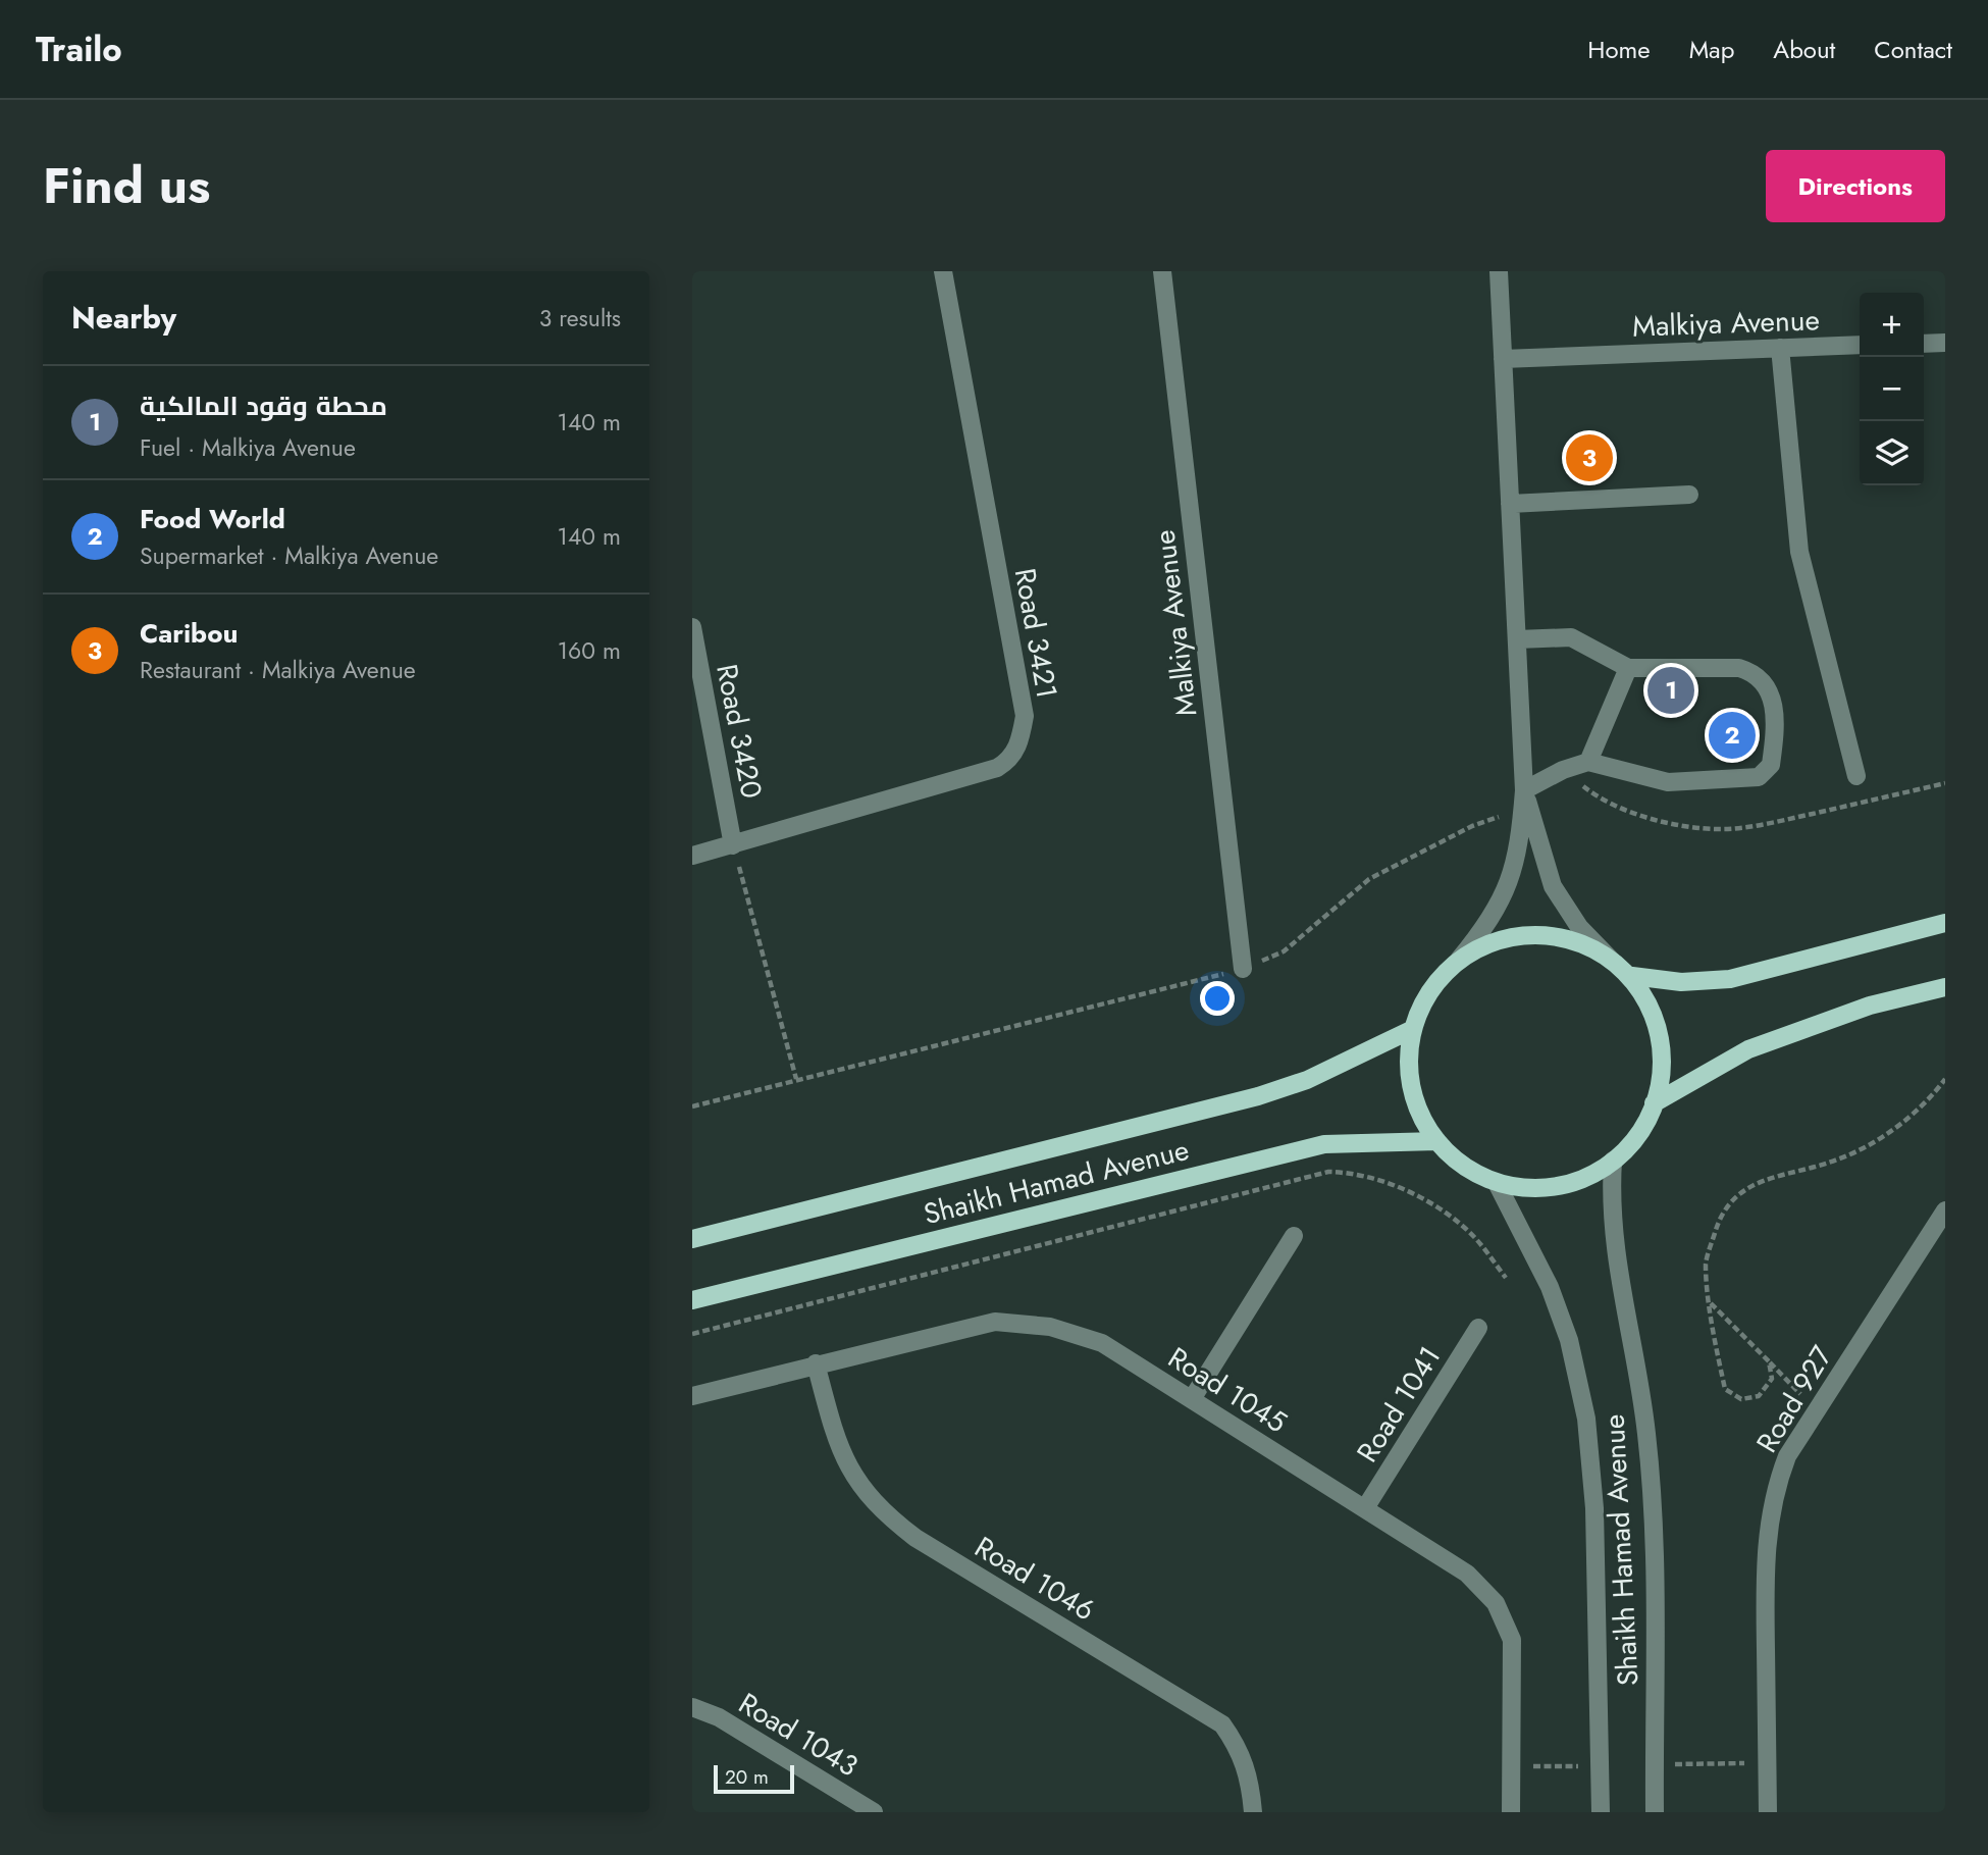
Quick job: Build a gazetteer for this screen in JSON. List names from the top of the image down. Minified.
{"streets":{"main road":["Shaikh Hamad Avenue"],"street":["Malkiya Avenue","Road 3421","Road 3420","Road 1045","Road 927","Road 1041","Road 1046","Road 1043"]},"crossings":[["Road 3421","Road 3420"],["Road 1045","Road 1041"],["Road 1045","Road 1046"]],"scale_bar":"20 m","page":{"header":"Trailo","nav":["Home","Map","About","Contact"],"title":"Find us","buttons":"Directions","heading":["Nearby","3 results"],"map_buttons":["+","−"],"list":[{"mark":"1","name":"محطة وقود المالكية","note":"Fuel · Malkiya Avenue","value":"140 m"},{"mark":"2","name":"Food World","note":"Supermarket · Malkiya Avenue","value":"140 m"},{"mark":"3","name":"Caribou","note":"Restaurant · Malkiya Avenue","value":"160 m"}],"pins":["3","1","2"],"scale":"20 m"}}
